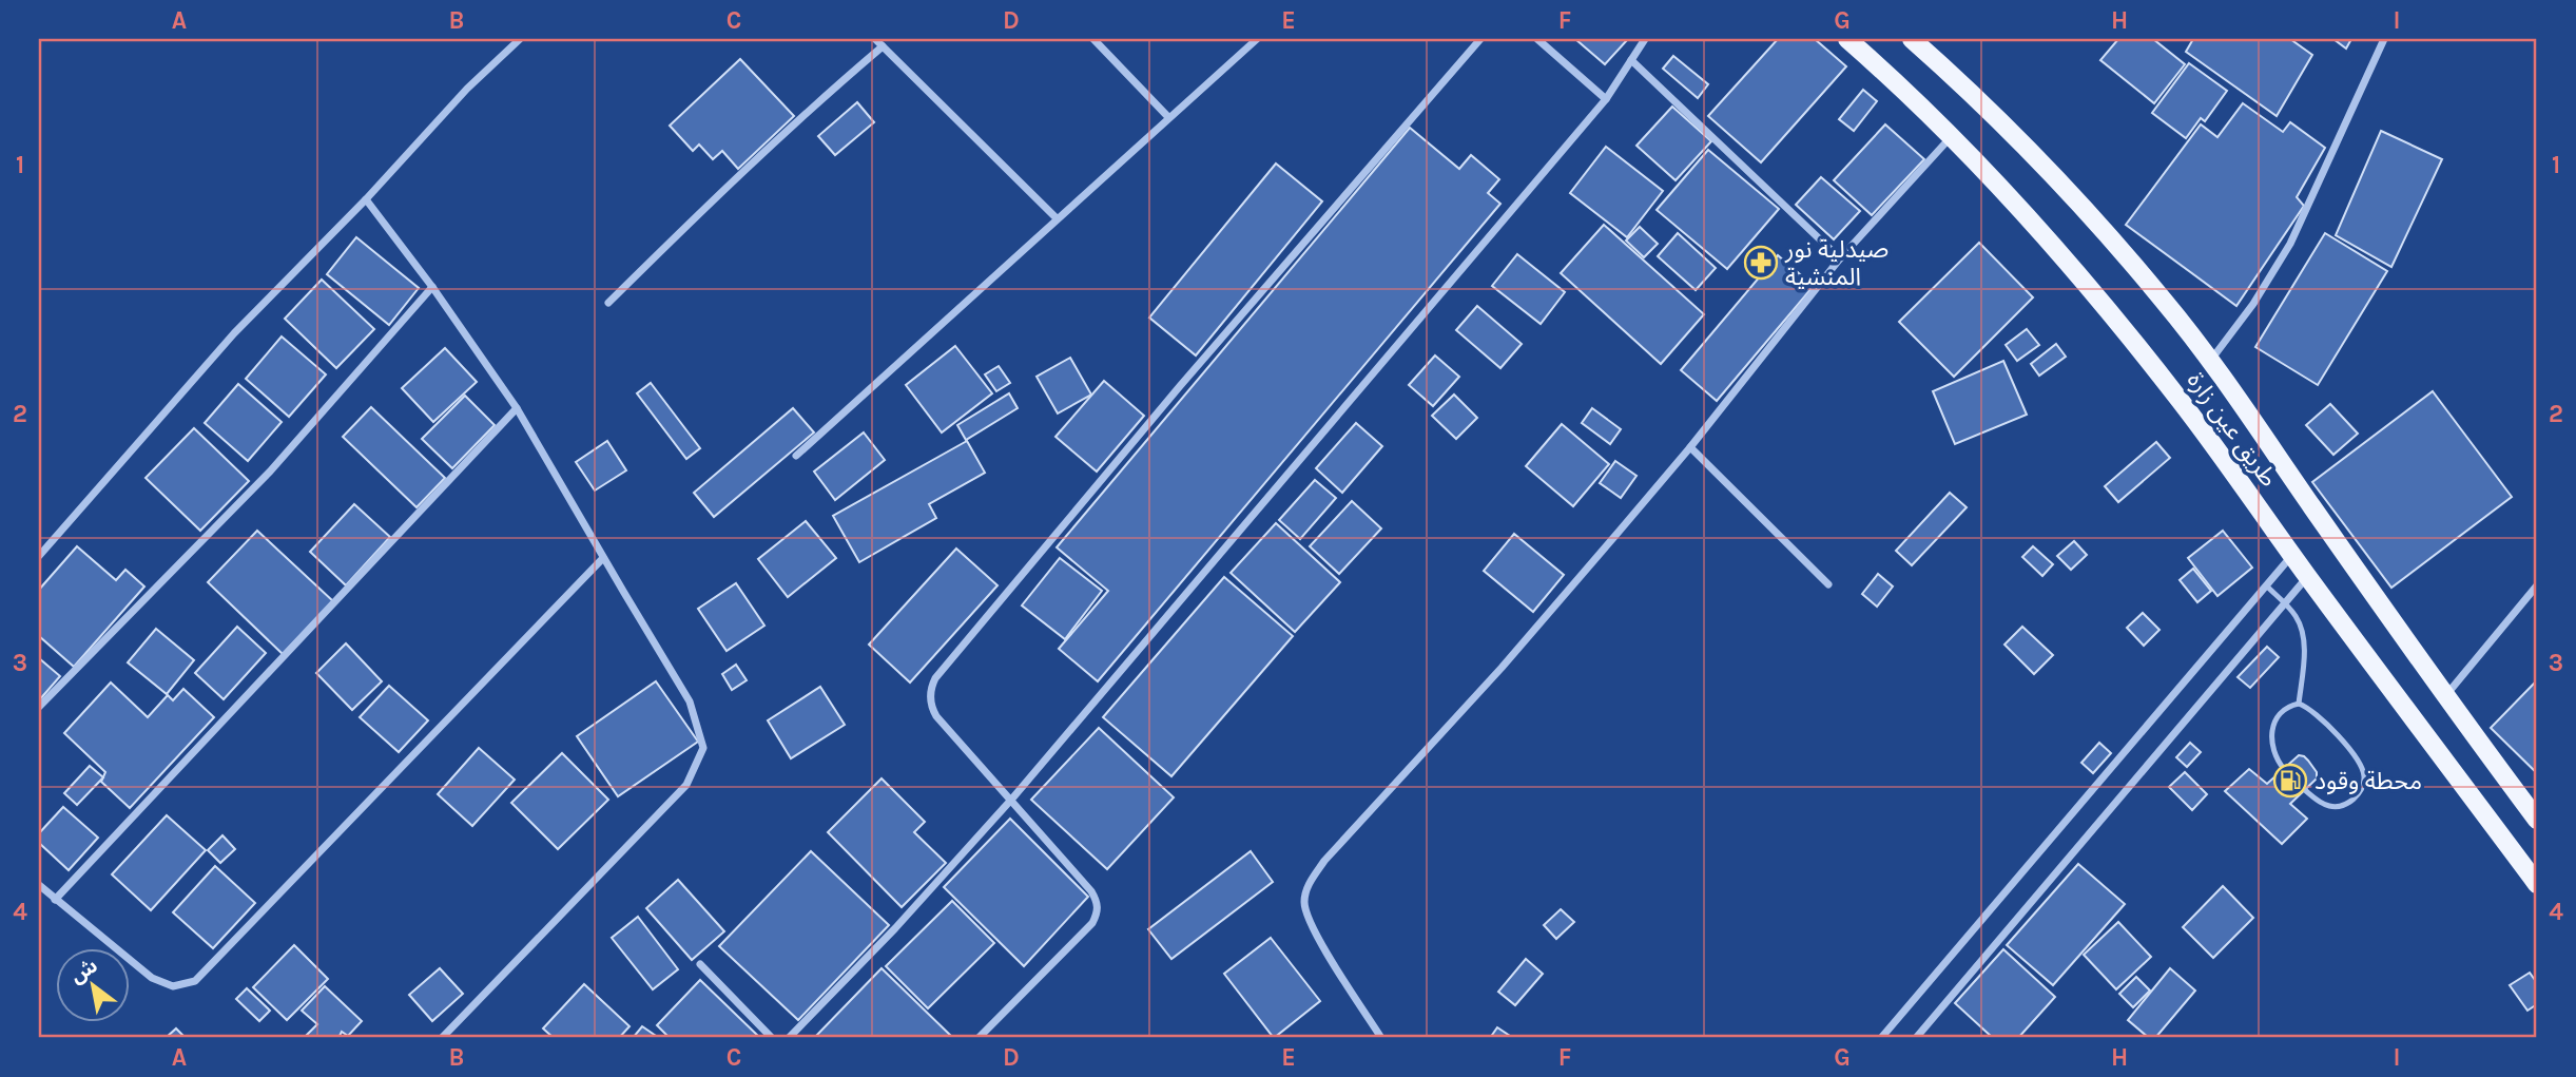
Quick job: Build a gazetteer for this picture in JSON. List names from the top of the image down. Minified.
{"streets":{"main road":["طريق عين زارة"]},"places":{"pharmacy":["صيدلية نور المنشية"],"fuel station":["محطة وقود"]},"north":"top left","grid":{"columns":["A","B","C","D","E","F","G","H","I"],"rows":["1","2","3","4"]}}
